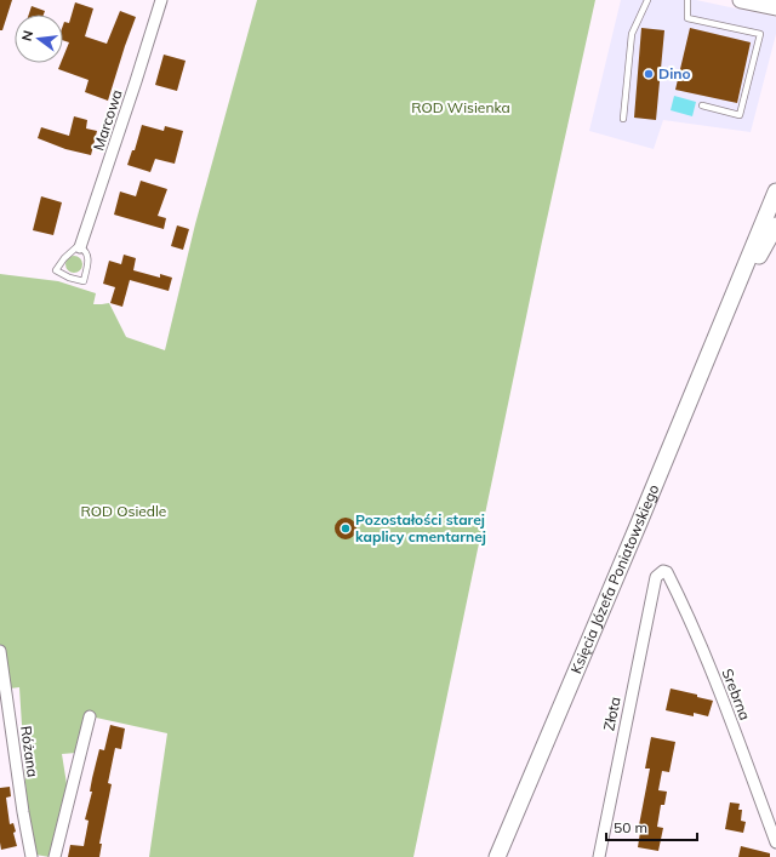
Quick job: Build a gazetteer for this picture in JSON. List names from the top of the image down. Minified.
{"streets":{"main road":["Księcia Józefa Poniatowskiego"],"street":["Marcowa","Srebrna","Złota","Różana"]},"crossings":[["Srebrna","Złota"]],"parks":["ROD Wisienka","ROD Osiedle"],"places":["Dino","Pozostałości starej kaplicy cmentarnej"],"scale_bar":"50 m","north":"left"}
